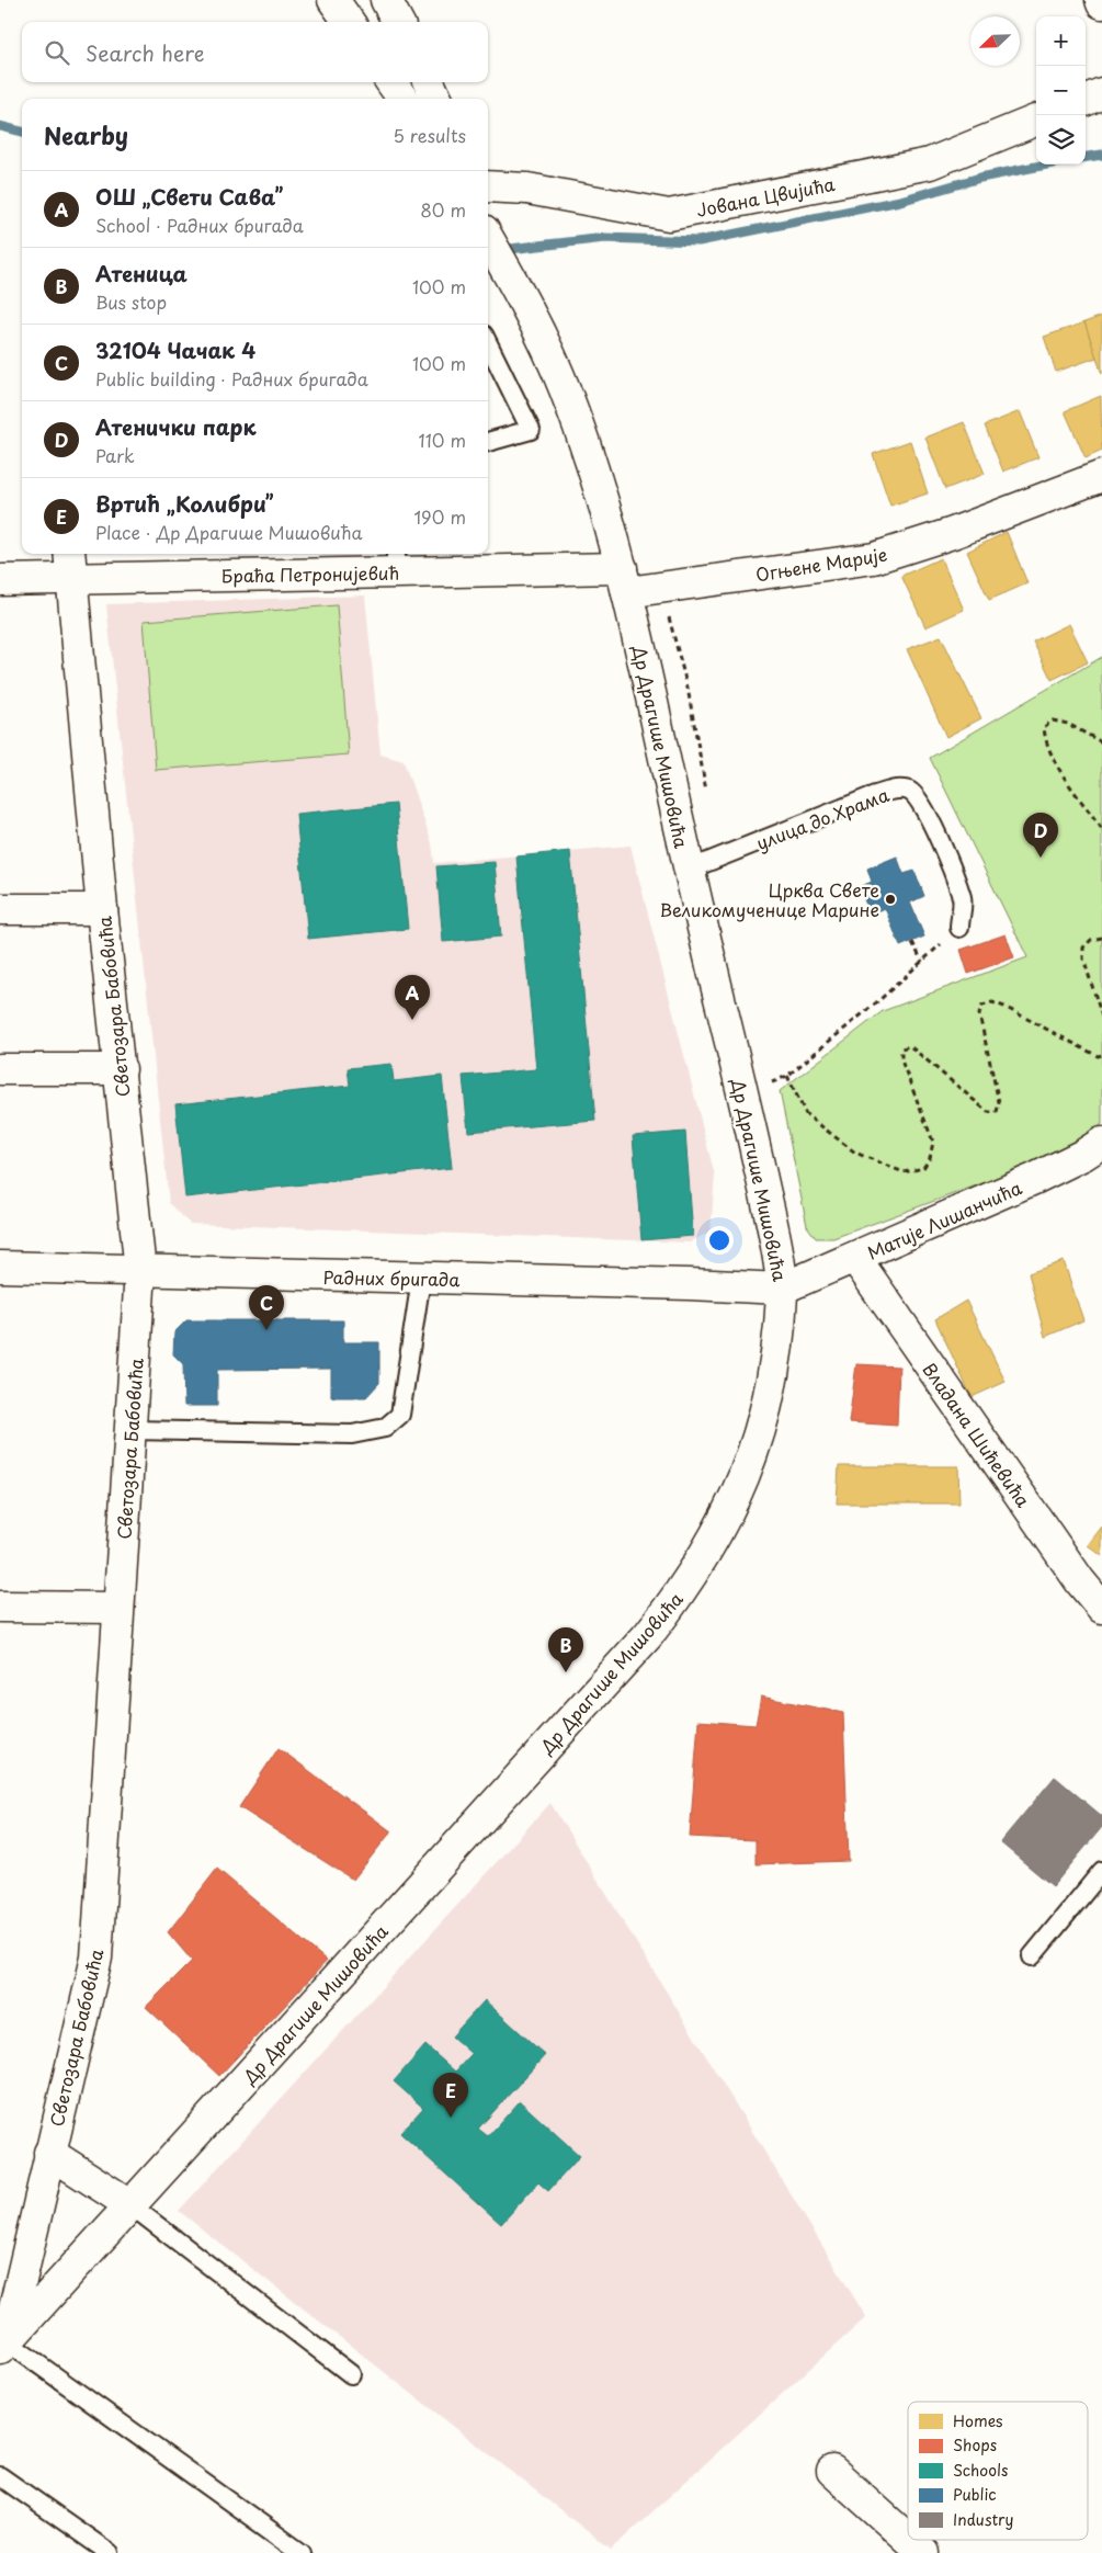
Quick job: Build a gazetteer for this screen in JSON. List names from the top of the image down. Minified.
{"streets":{"street":["Јована Цвијића","Огњене Марије","Браћа Петронијевић","Др Драгише Мишовића","Светозара Бабовића","Матије Лишанчића","Радних бригада","Владана Шићевића"],"lane":["улица до Храма"]},"crossings":[["Огњене Марије","Браћа Петронијевић"],["Огњене Марије","Др Драгише Мишовића"],["Браћа Петронијевић","Др Драгише Мишовића"],["Браћа Петронијевић","Светозара Бабовића"],["Др Драгише Мишовића","улица до Храма"],["Др Драгише Мишовића","Светозара Бабовића"],["Др Драгише Мишовића","Матије Лишанчића"],["Др Драгише Мишовића","Радних бригада"],["Светозара Бабовића","Радних бригада"],["Матије Лишанчића","Радних бригада"],["Матије Лишанчића","Владана Шићевића"]],"places":["Црква Свете Великомученице Марине"],"legend":["Homes","Shops","Schools","Public","Industry"],"north":"bottom left","page":{"map_buttons":["+","−"],"search":"Search here","heading":["Nearby","5 results"],"list":[{"mark":"A","name":"ОШ „Свети Сава”","note":"School · Радних бригада","value":"80 m"},{"mark":"B","name":"Атеница","note":"Bus stop","value":"100 m"},{"mark":"C","name":"32104 Чачак 4","note":"Public building · Радних бригада","value":"100 m"},{"mark":"D","name":"Атенички парк","note":"Park","value":"110 m"},{"mark":"E","name":"Вртић „Колибри”","note":"Place · Др Драгише Мишовића","value":"190 m"}],"pins":["D","A","C","B","E"]}}
